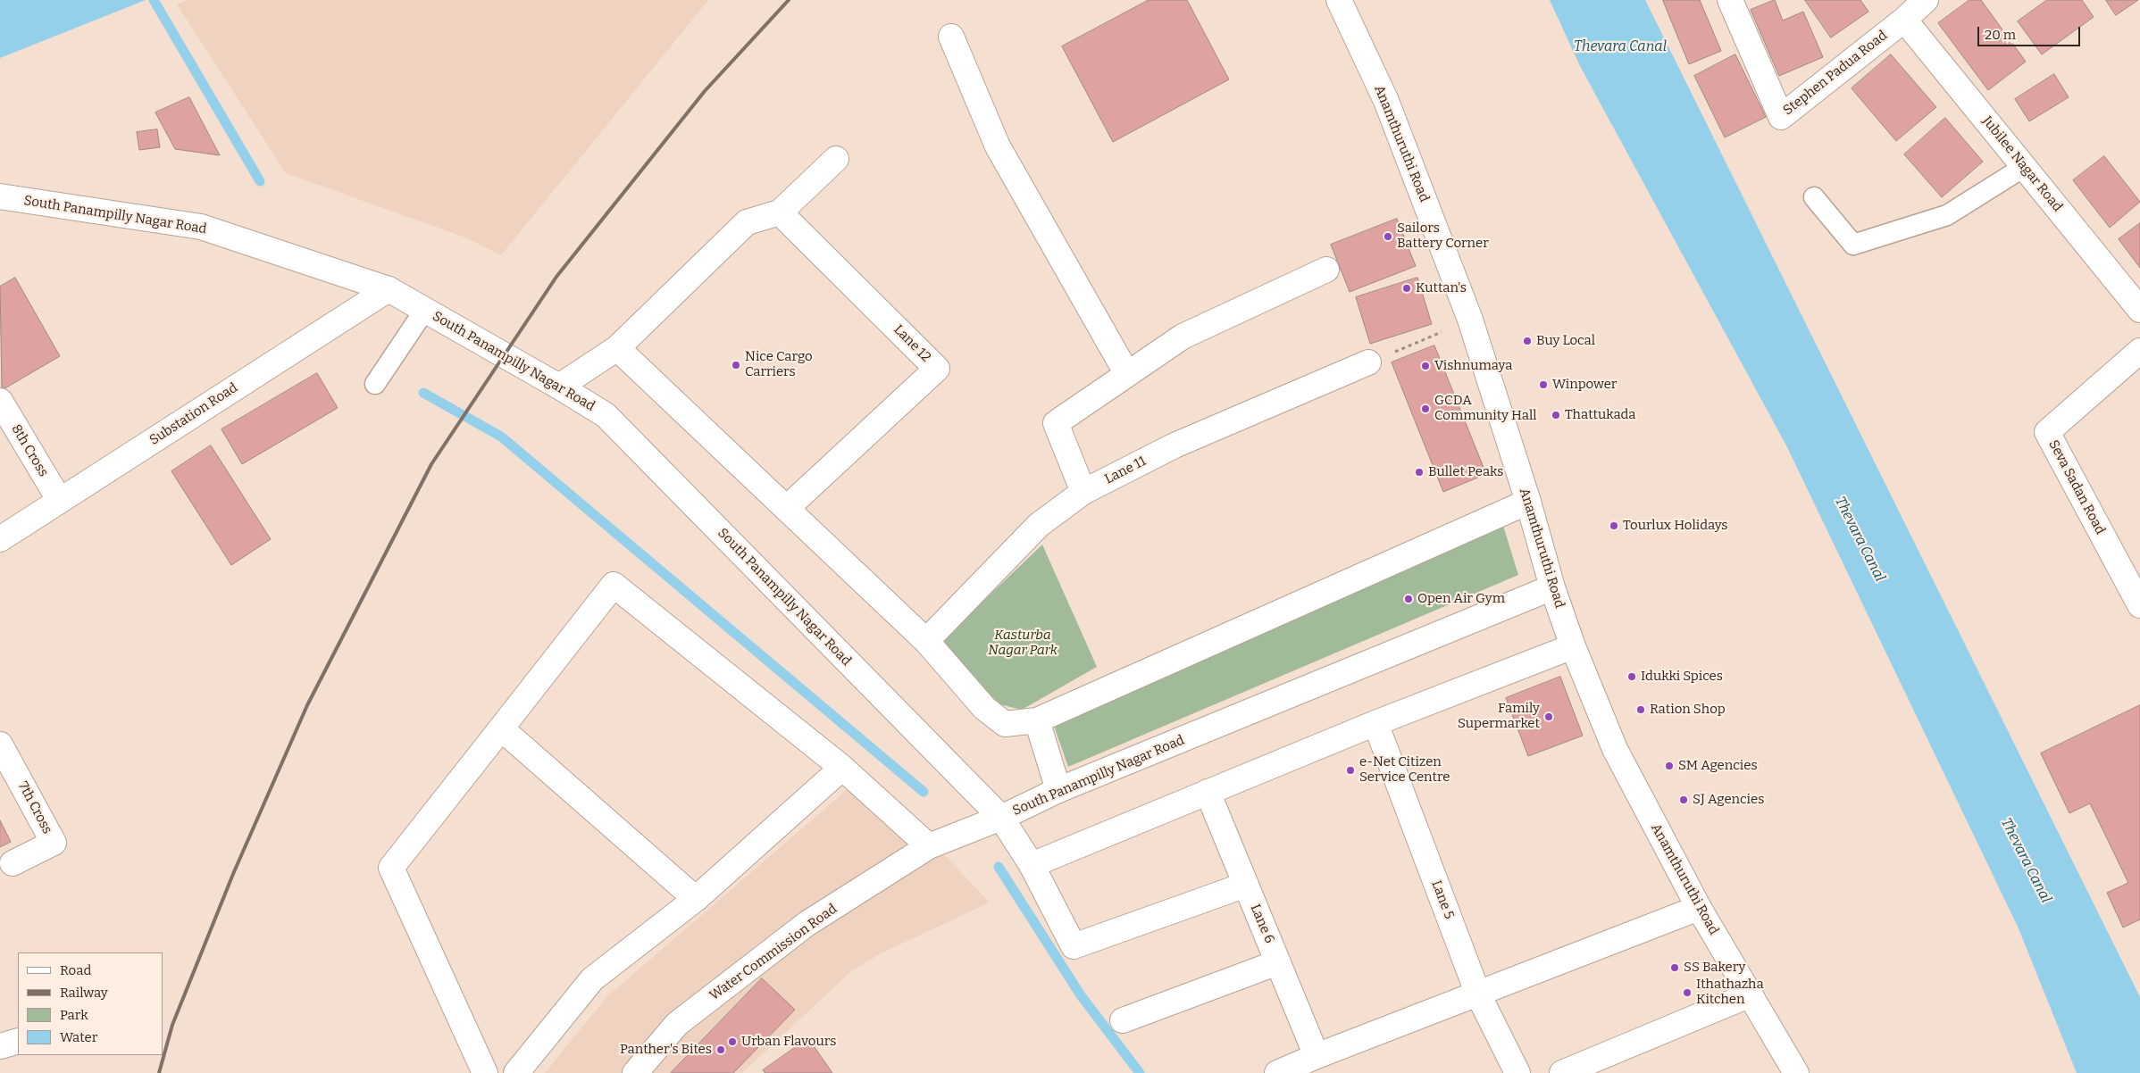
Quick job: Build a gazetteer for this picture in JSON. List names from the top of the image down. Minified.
{"streets":{"street":["Stephen Padua Road","Anamthuruthi Road","Jubilee Nagar Road","South Panampilly Nagar Road","Lane 12","Substation Road","8th Cross","Lane 11","Seva Sadan Road","7th Cross","Lane 5","Lane 6","Water Commission Road"]},"crossings":[["Stephen Padua Road","Jubilee Nagar Road"],["Anamthuruthi Road","South Panampilly Nagar Road"],["South Panampilly Nagar Road","Substation Road"],["South Panampilly Nagar Road","Water Commission Road"],["Substation Road","8th Cross"]],"water":["Thevara Canal"],"parks":["Kasturba Nagar Park"],"places":["Sailors Battery Corner","Kuttan's","Buy Local","Nice Cargo Carriers","Vishnumaya","Winpower","GCDA Community Hall","Thattukada","Bullet Peaks","Tourlux Holidays","Open Air Gym","Idukki Spices","Ration Shop","Family Supermarket","SM Agencies","e-Net Citizen Service Centre","SJ Agencies","SS Bakery","Ithathazha Kitchen","Urban Flavours","Panther's Bites"],"legend":["Road","Railway","Park","Water"],"scale_bar":"20 m"}
